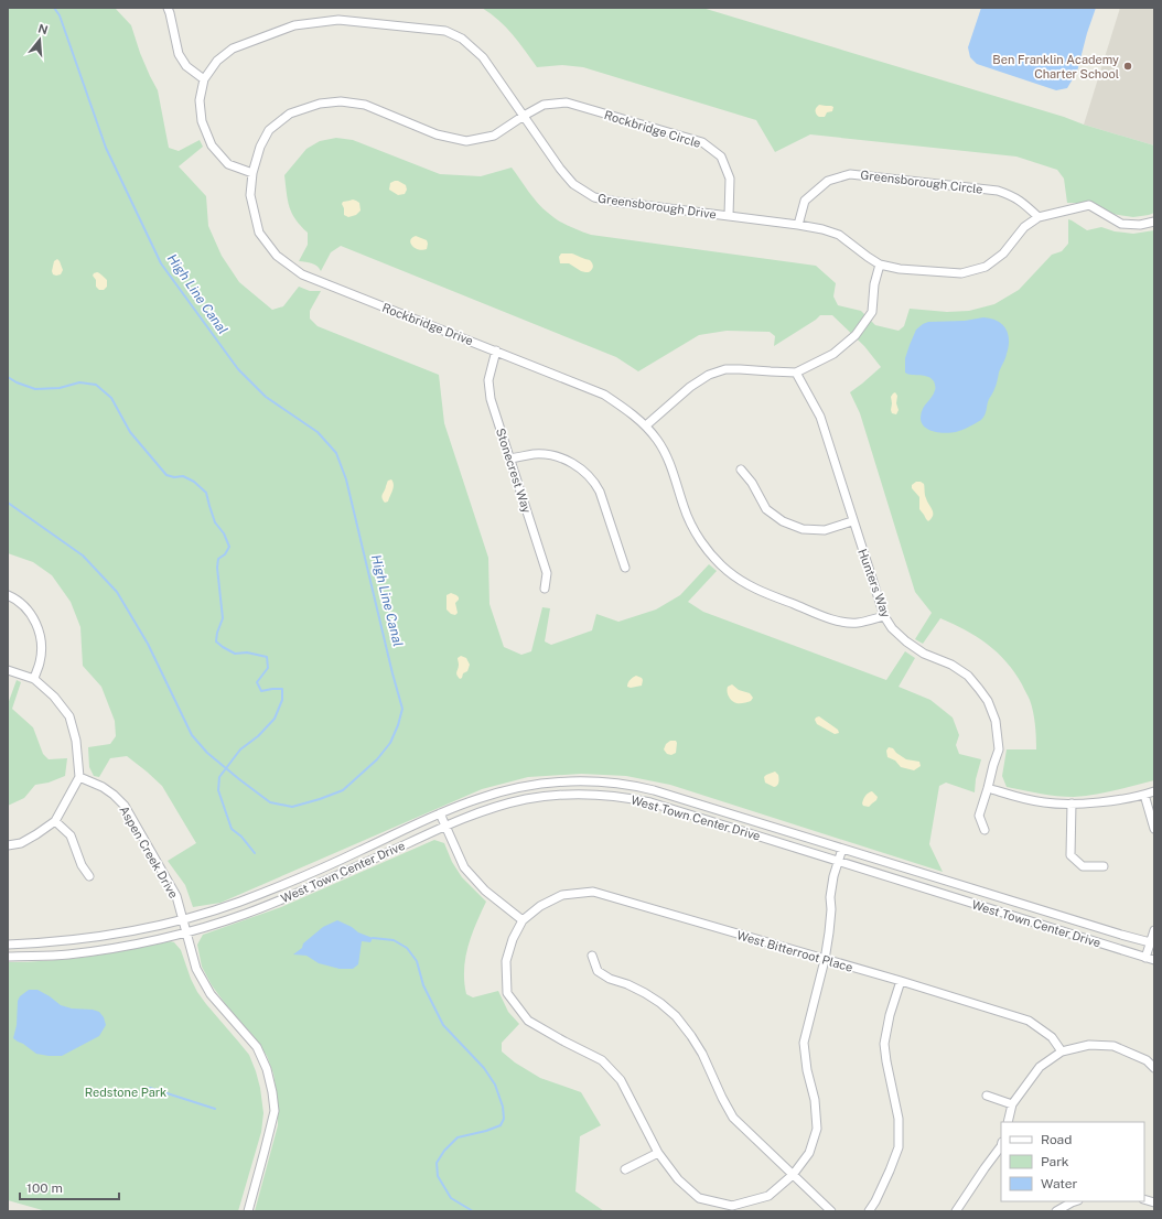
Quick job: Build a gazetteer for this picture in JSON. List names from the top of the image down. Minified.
{"streets":{"street":["Rockbridge Circle","Greensborough Circle","Greensborough Drive","Rockbridge Drive","Stonecrest Way","Hunters Way","West Town Center Drive","Aspen Creek Drive","West Bitterroot Place"]},"crossings":[["Rockbridge Circle","Greensborough Drive"],["Rockbridge Circle","Rockbridge Drive"],["Greensborough Circle","Greensborough Drive"],["Greensborough Drive","Rockbridge Drive"],["Rockbridge Drive","Stonecrest Way"],["Rockbridge Drive","Hunters Way"],["West Town Center Drive","Aspen Creek Drive"]],"water":["High Line Canal"],"parks":["Redstone Park"],"places":["Ben Franklin Academy Charter School"],"legend":["Road","Park","Water"],"scale_bar":"100 m","north":"top"}
